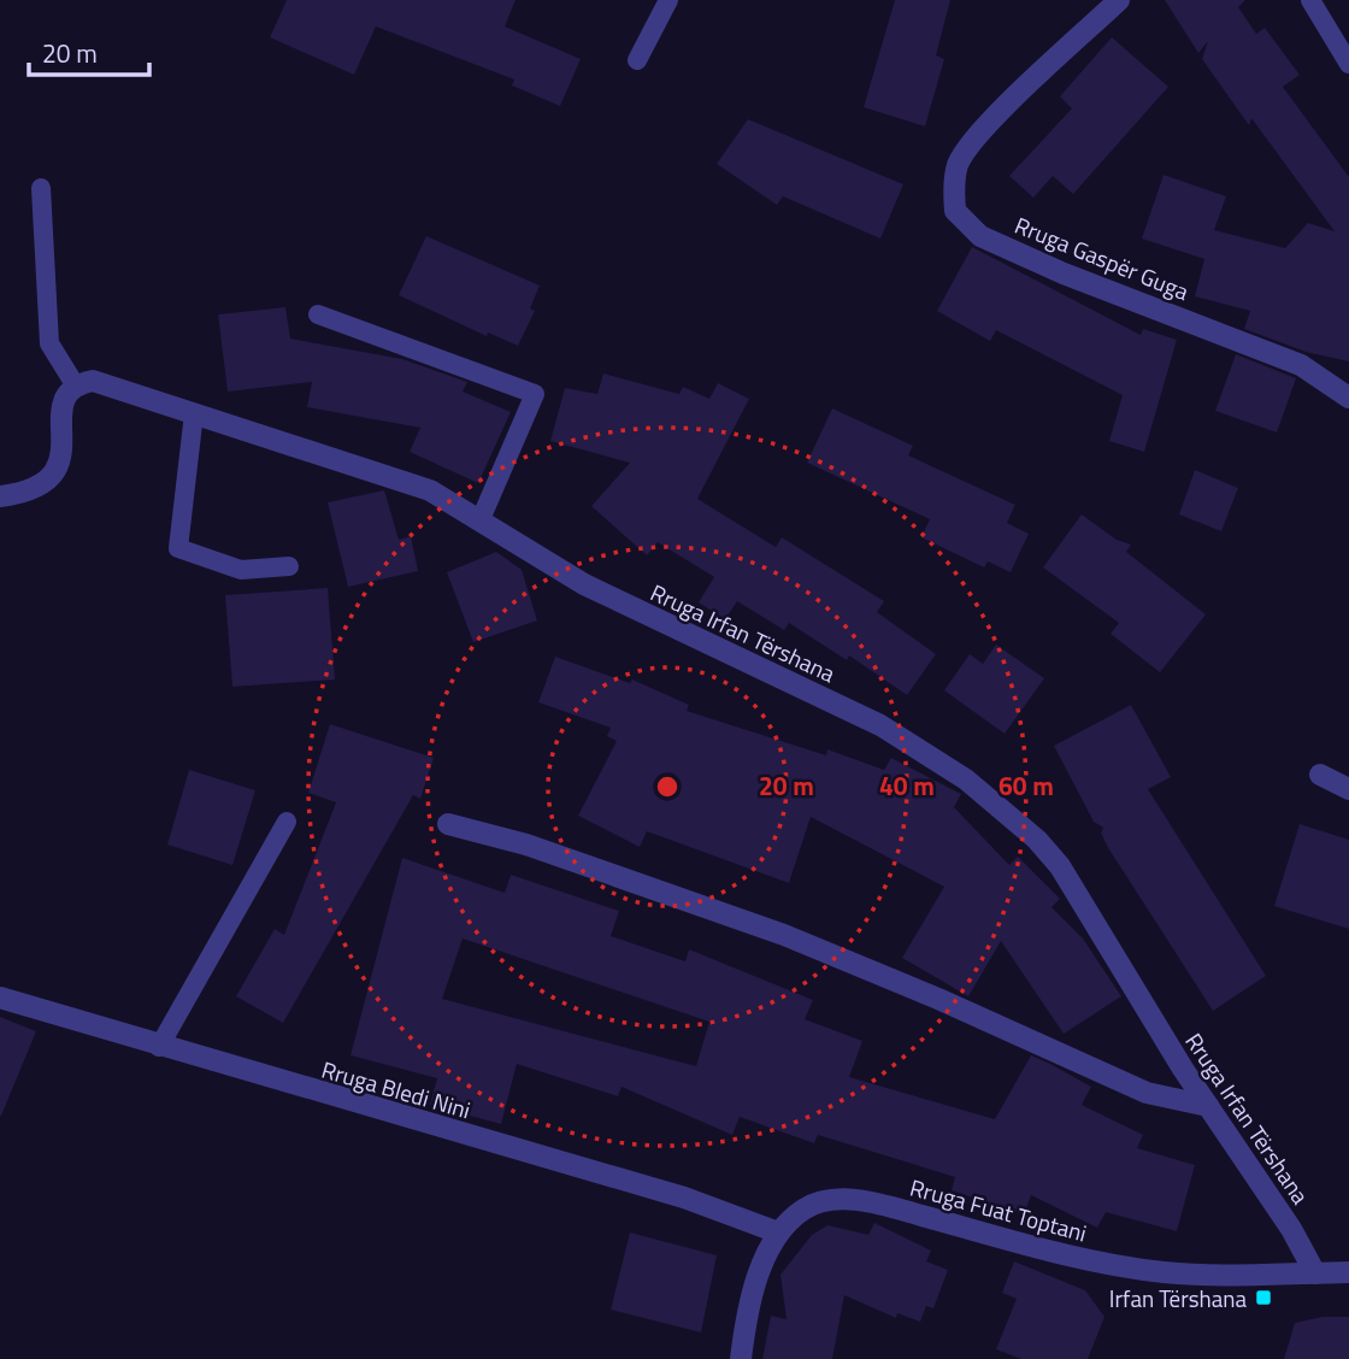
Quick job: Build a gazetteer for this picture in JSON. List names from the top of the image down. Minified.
{"streets":{"street":["Rruga Gaspër Guga","Rruga Irfan Tërshana","Rruga Bledi Nini","Rruga Fuat Toptani"]},"crossings":[["Rruga Irfan Tërshana","Rruga Fuat Toptani"],["Rruga Bledi Nini","Rruga Fuat Toptani"]],"places":{"transit":["Irfan Tërshana"]},"scale_bar":"20 m","rings":["20 m","40 m","60 m"]}
